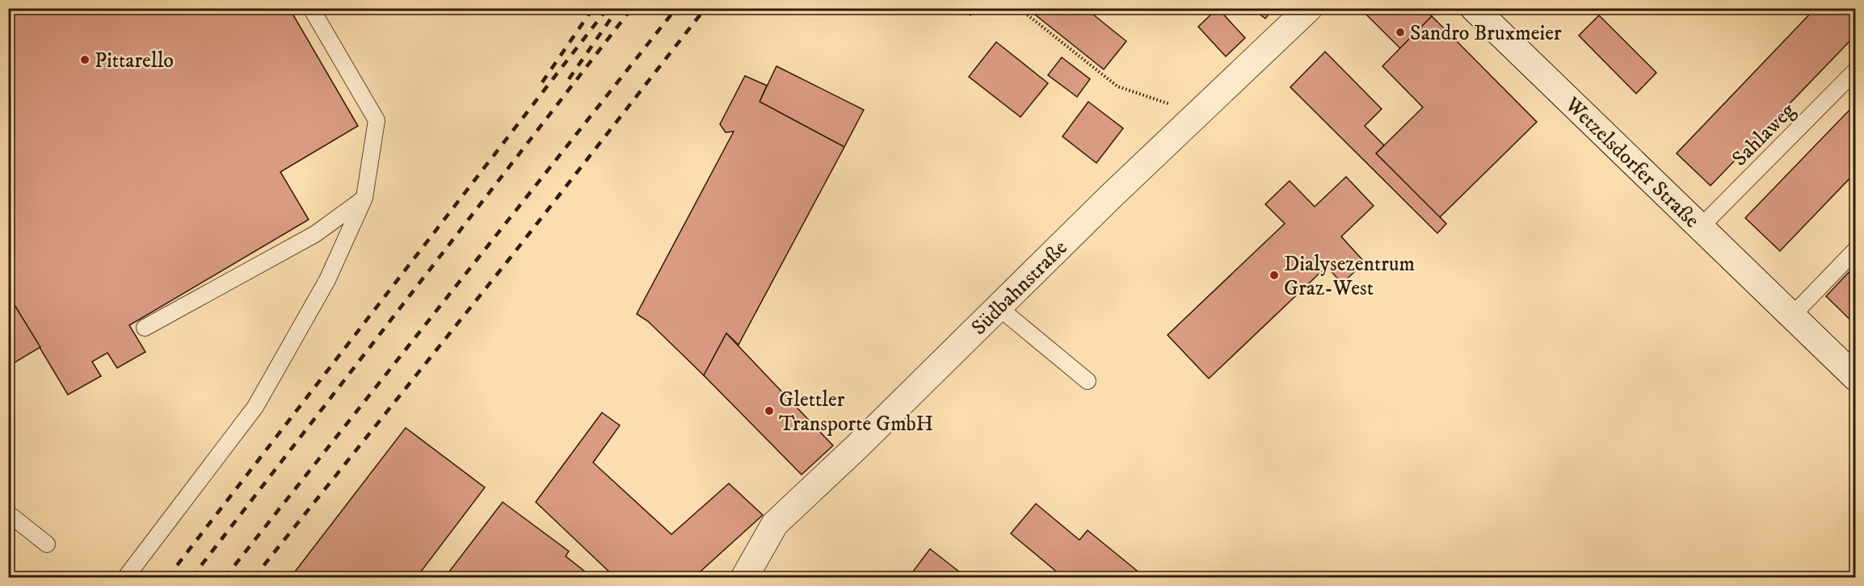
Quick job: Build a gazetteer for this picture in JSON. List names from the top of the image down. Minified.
{"streets":{"street":["Wetzelsdorfer Straße","Südbahnstraße"],"lane":["Sahlaweg"]},"crossings":[["Sahlaweg","Wetzelsdorfer Straße"]],"places":["Sandro Bruxmeier","Pittarello","Dialysezentrum Graz-West","Glettler Transporte GmbH"]}
